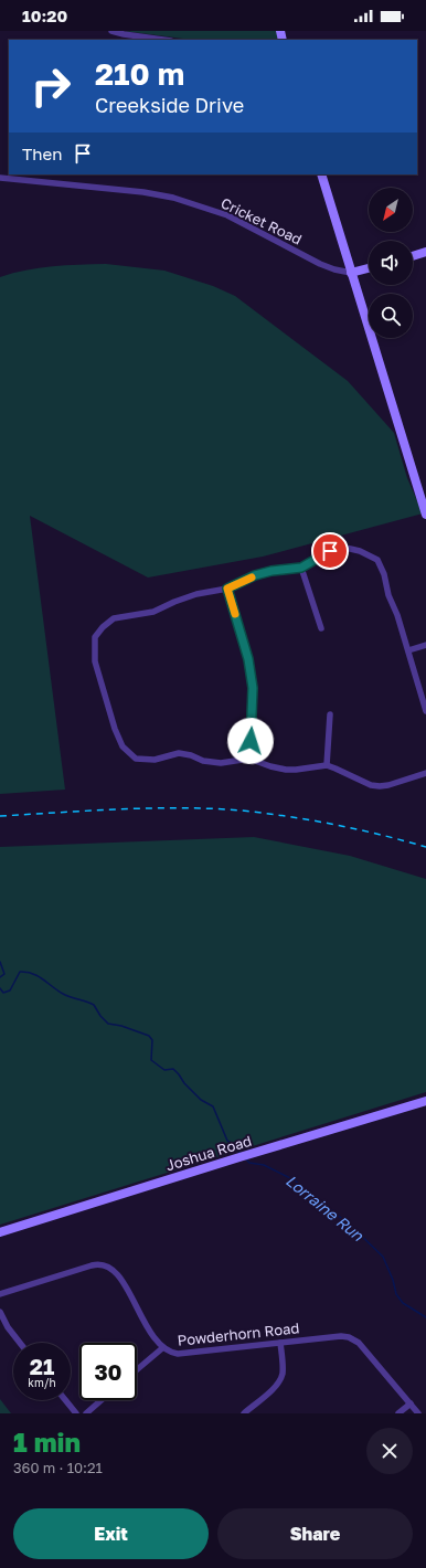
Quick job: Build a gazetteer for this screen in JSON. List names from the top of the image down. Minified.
{"streets":{"main road":["Joshua Road"],"street":["Cricket Road","Powderhorn Road"]},"water":["Lorraine Run"],"north":"bottom left","page":{"status":"10:20","turn":["210 m","Creekside Drive"],"then":"Then","speed":"21 km/h","limit":"30","heading":["1 min","360 m · 10:21"],"buttons":["Exit","Share"]}}
